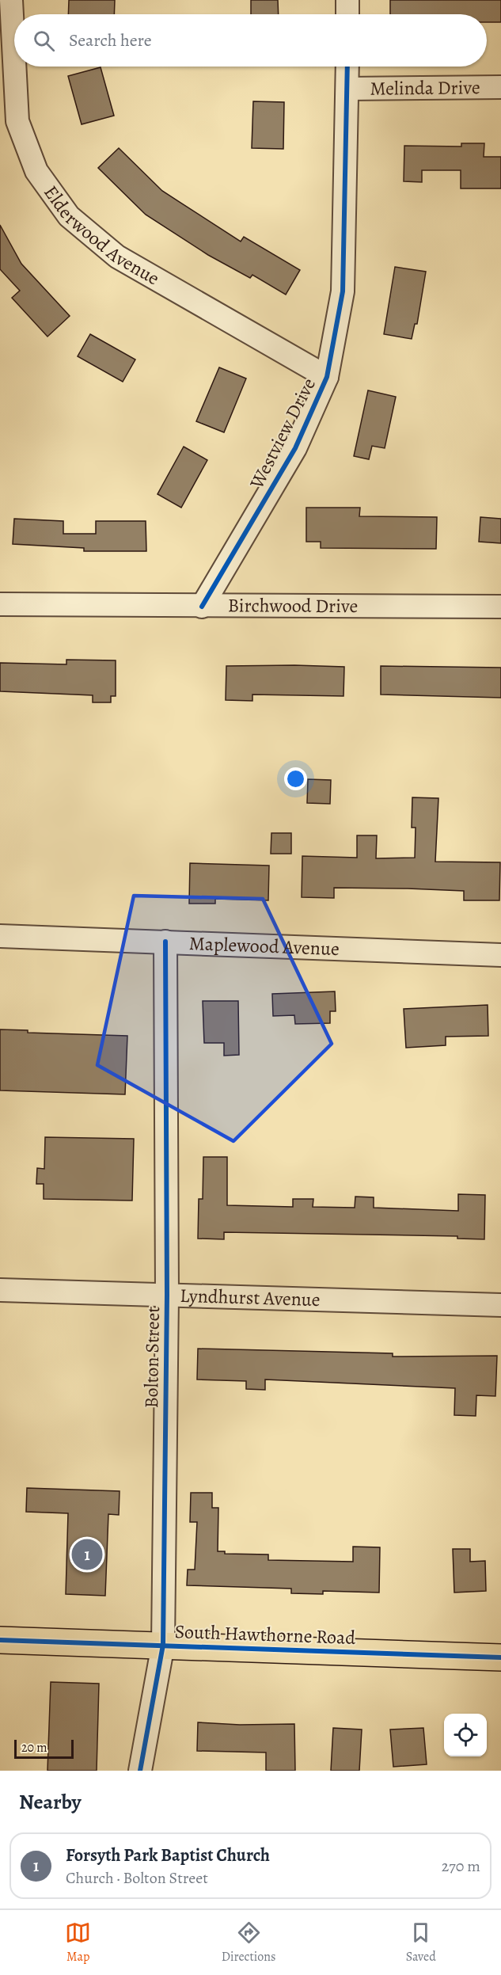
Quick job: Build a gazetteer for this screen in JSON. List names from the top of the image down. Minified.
{"streets":{"main road":["South Hawthorne Road"],"street":["Melinda Drive","Elderwood Avenue","Westview Drive","Birchwood Drive","Maplewood Avenue","Lyndhurst Avenue","Bolton Street"]},"crossings":[["Melinda Drive","Westview Drive"],["Elderwood Avenue","Westview Drive"],["Westview Drive","Birchwood Drive"],["Maplewood Avenue","Bolton Street"],["Lyndhurst Avenue","Bolton Street"],["Bolton Street","South Hawthorne Road"]],"scale_bar":"20 m","page":{"search":"Search here","pins":"1","scale":"20 m","heading":"Nearby","list":[{"mark":"1","name":"Forsyth Park Baptist Church","note":"Church · Bolton Street","value":"270 m"}],"nav":["Map","Directions","Saved"]}}
